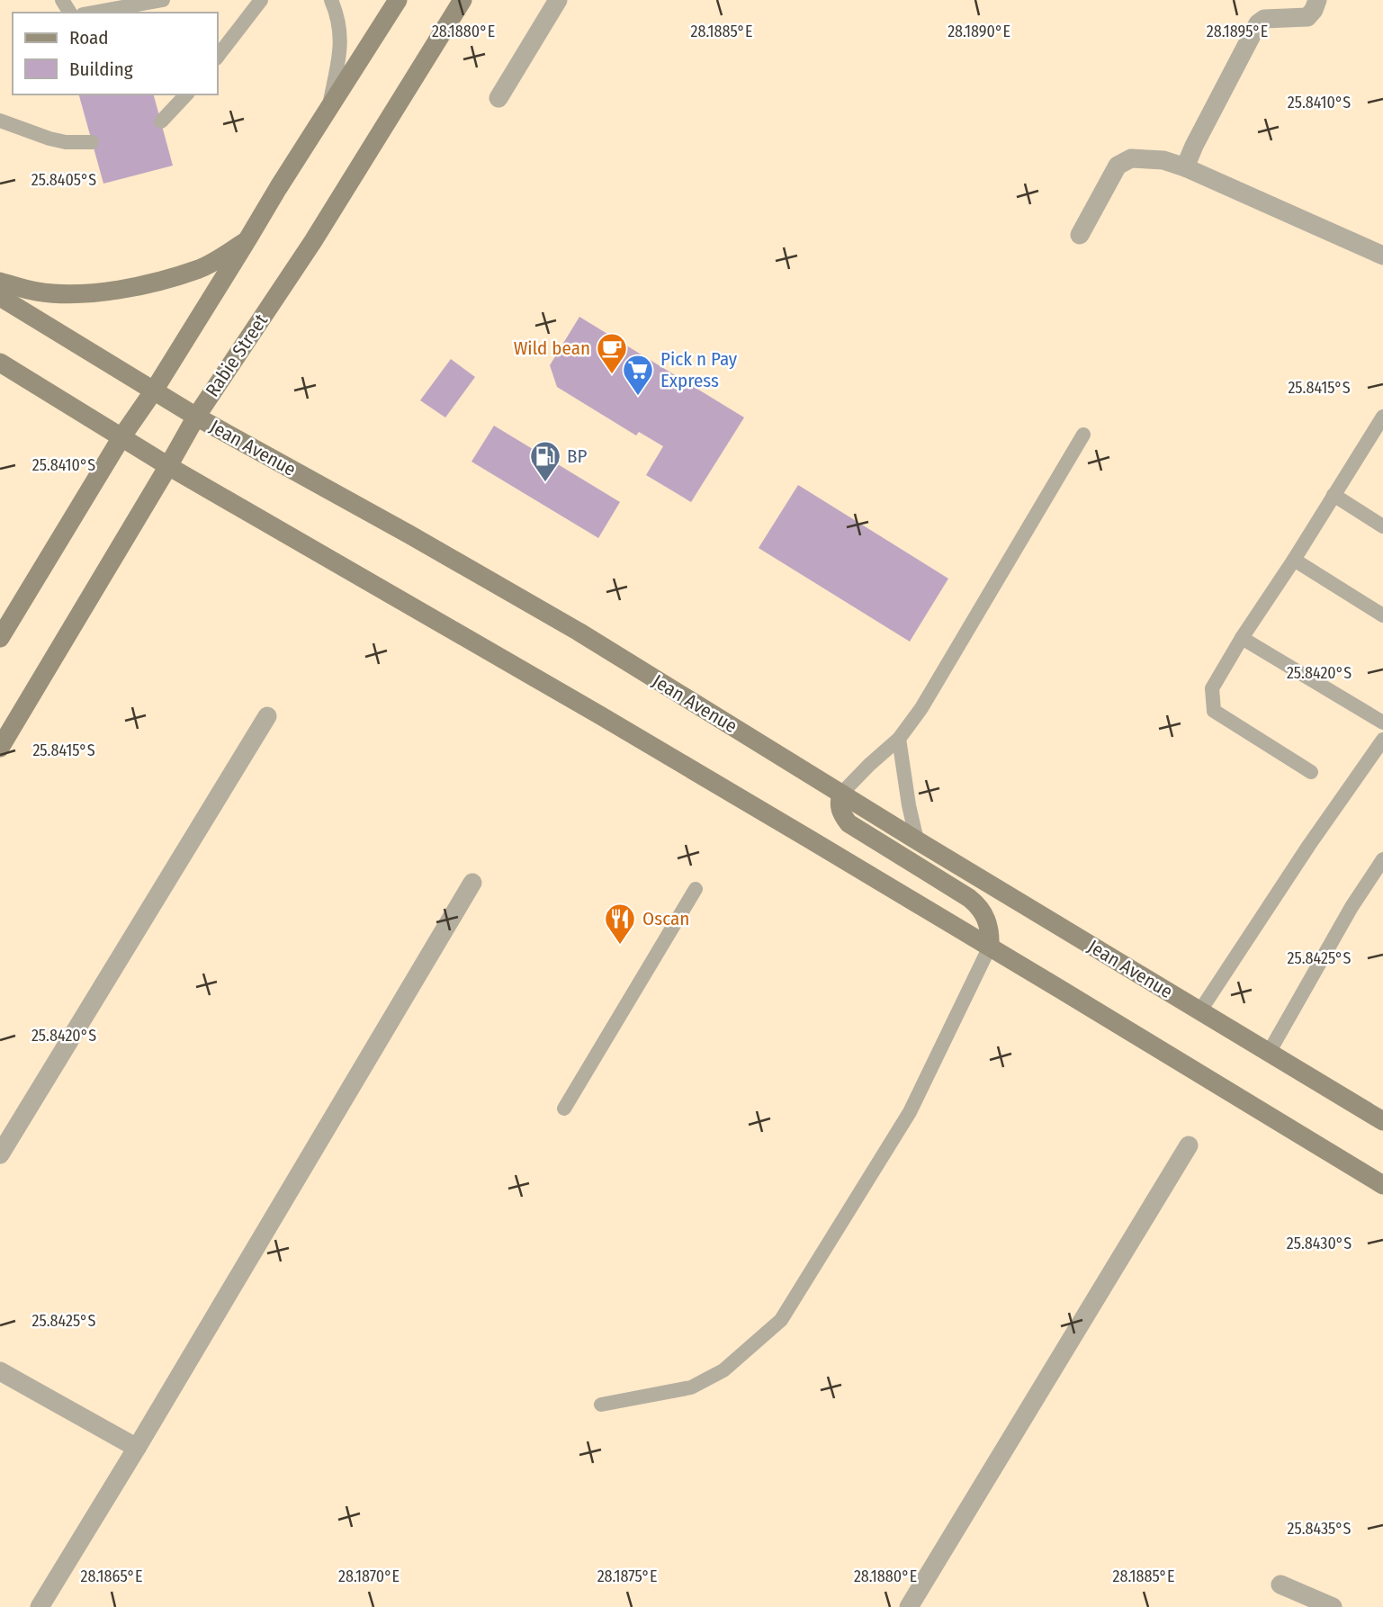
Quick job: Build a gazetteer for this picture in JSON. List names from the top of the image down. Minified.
{"streets":{"main road":["Rabie Street","Jean Avenue"]},"crossings":[["Rabie Street","Jean Avenue"]],"places":{"cafe":["Wild bean"],"supermarket":["Pick n Pay Express"],"fuel station":["BP"],"restaurant":["Oscan"]},"legend":["Road","Building"],"coordinates":["28.1880°E","28.1885°E","28.1890°E","28.1895°E","25.8410°S","25.8405°S","25.8415°S","25.8420°S","25.8425°S","25.8430°S","25.8435°S","28.1865°E","28.1870°E","28.1875°E"]}
